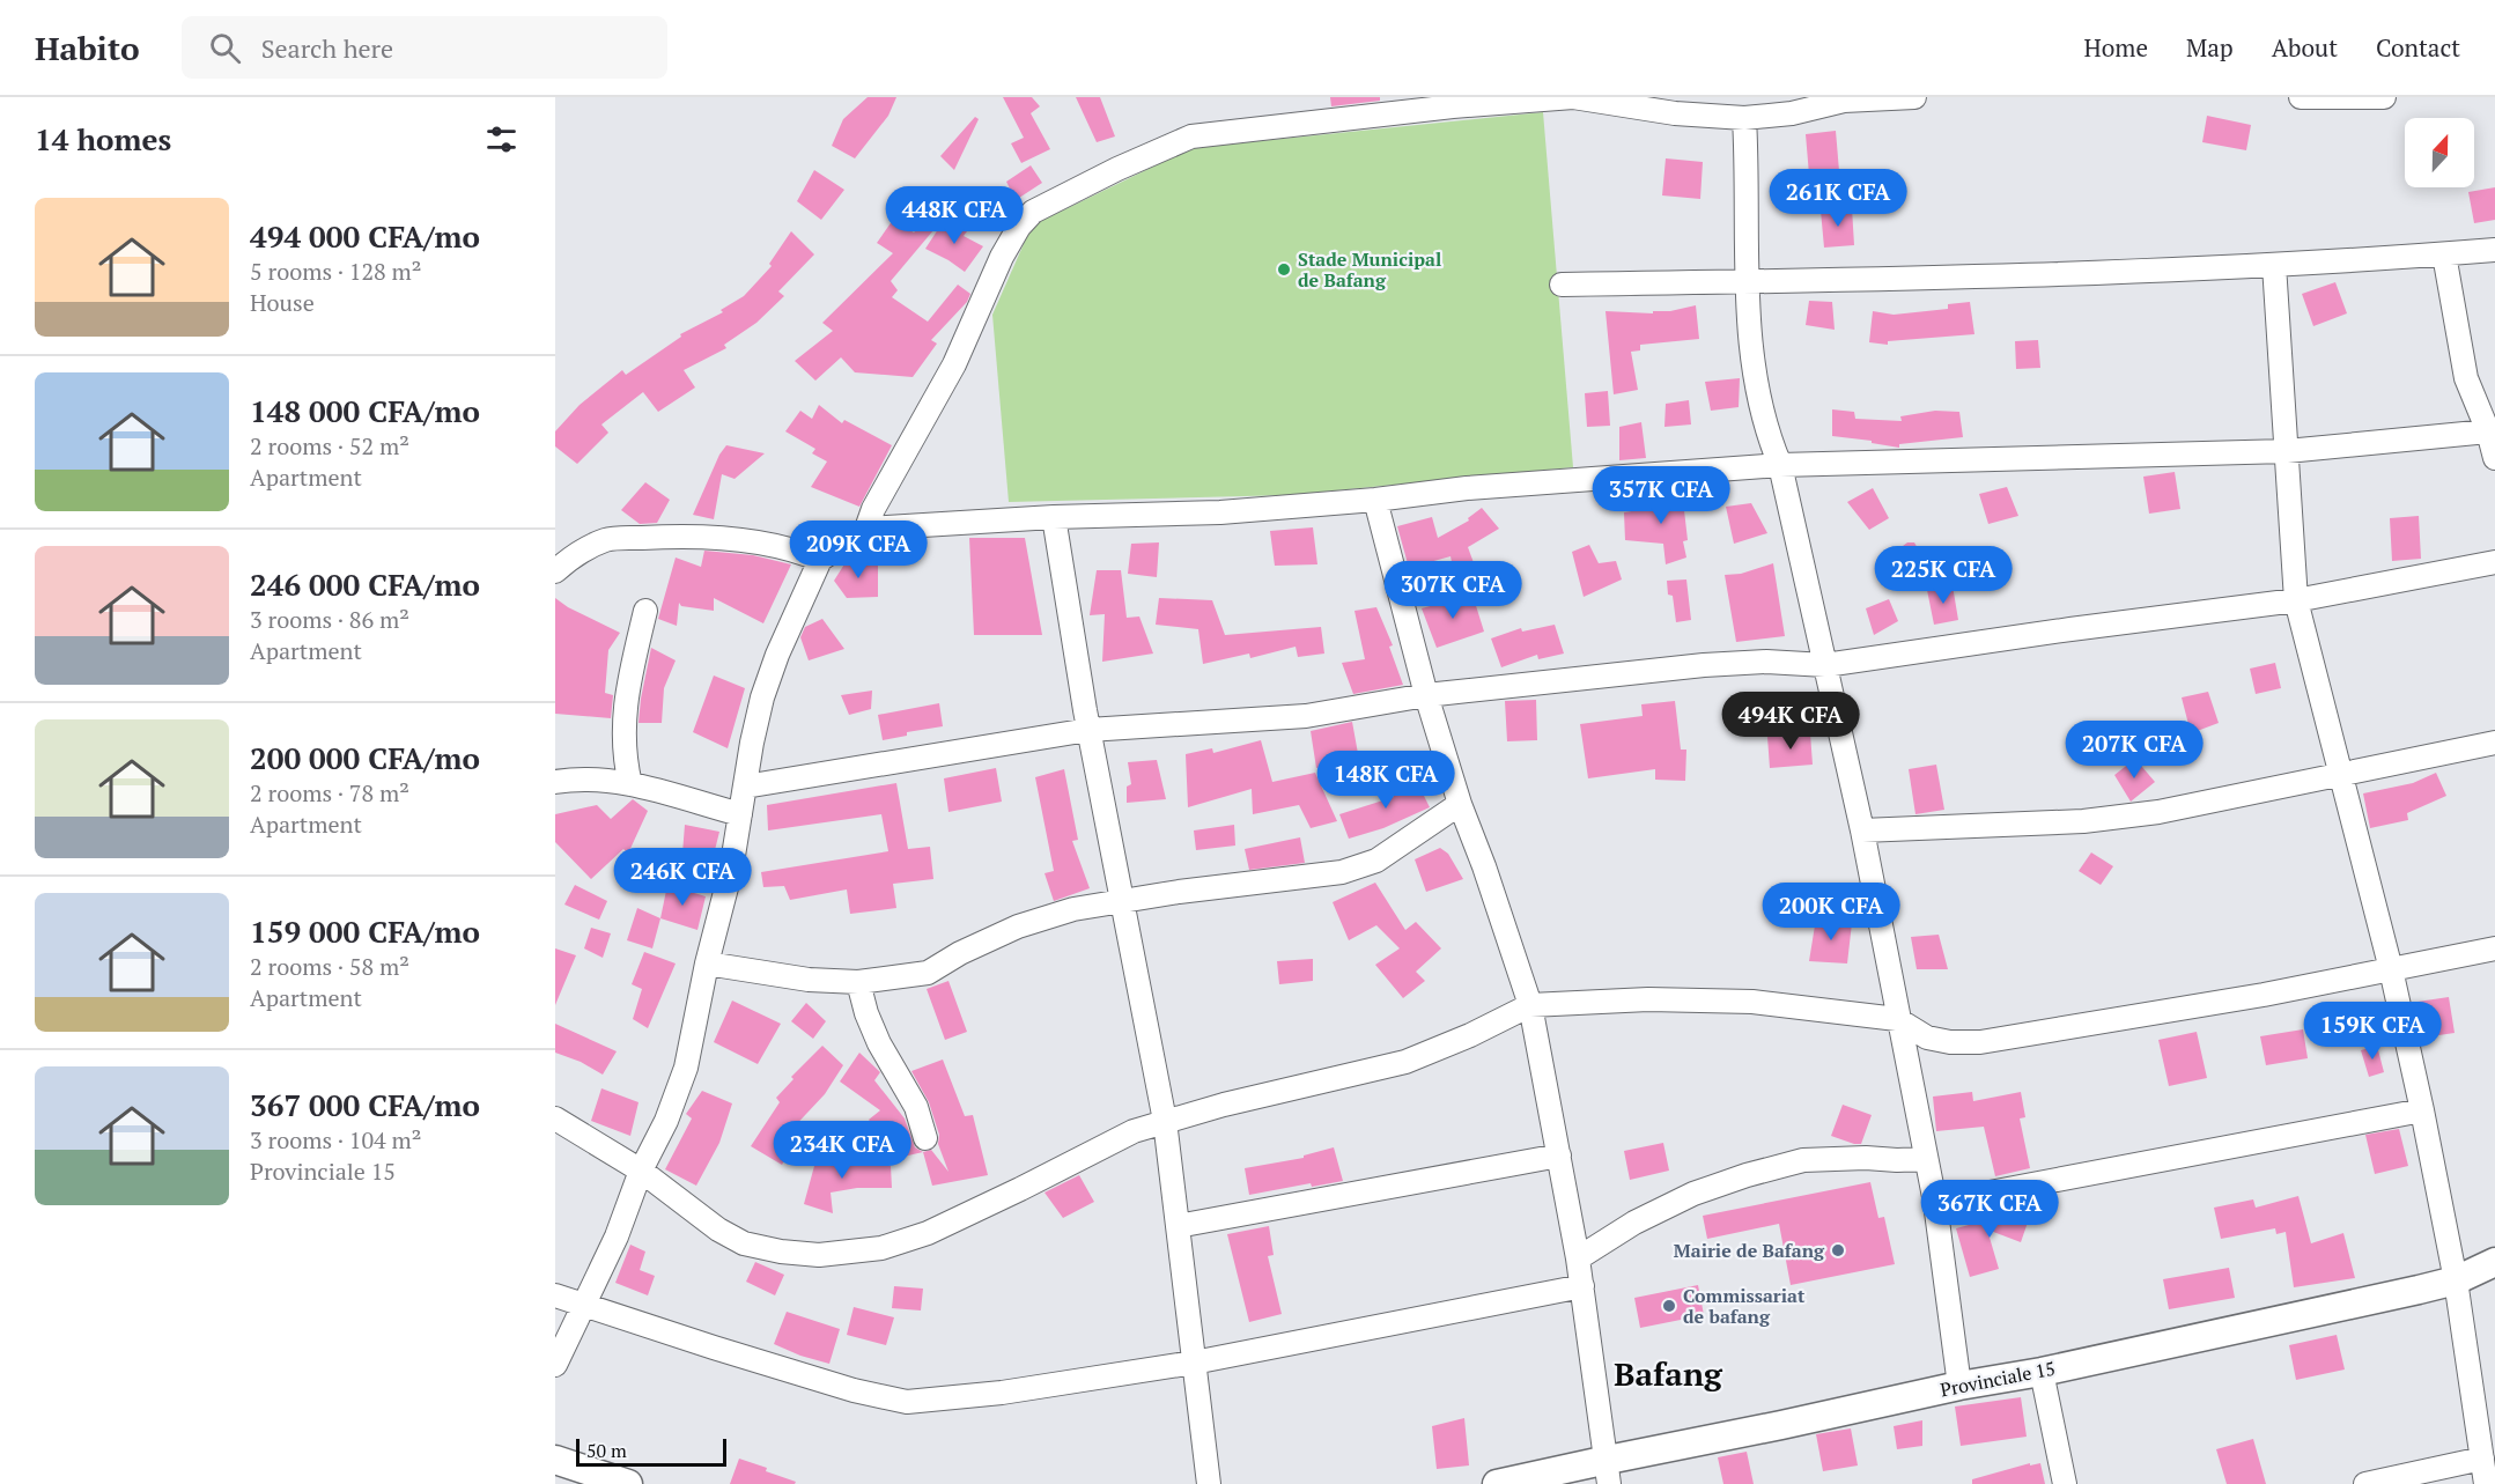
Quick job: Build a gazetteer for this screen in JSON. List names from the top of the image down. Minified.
{"streets":{"street":["Provinciale 15"]},"districts":["Bafang"],"places":["Stade Municipal de Bafang","Mairie de Bafang","Commissariat de bafang"],"scale_bar":"50 m","north":"top","page":{"header":"Habito","search":"Search here","nav":["Home","Map","About","Contact"],"heading":"14 homes","price":["261K CFA","448K CFA","357K CFA","209K CFA","225K CFA","307K CFA","494K CFA","207K CFA","148K CFA","246K CFA","200K CFA","159K CFA","234K CFA","367K CFA"],"list":[{"name":"494 000 CFA/mo","note":"5 rooms · 128 m² · House"},{"name":"148 000 CFA/mo","note":"2 rooms · 52 m² · Apartment"},{"name":"246 000 CFA/mo","note":"3 rooms · 86 m² · Apartment"},{"name":"200 000 CFA/mo","note":"2 rooms · 78 m² · Apartment"},{"name":"159 000 CFA/mo","note":"2 rooms · 58 m² · Apartment"},{"name":"367 000 CFA/mo","note":"3 rooms · 104 m² · Provinciale 15"}],"scale":"50 m"}}
